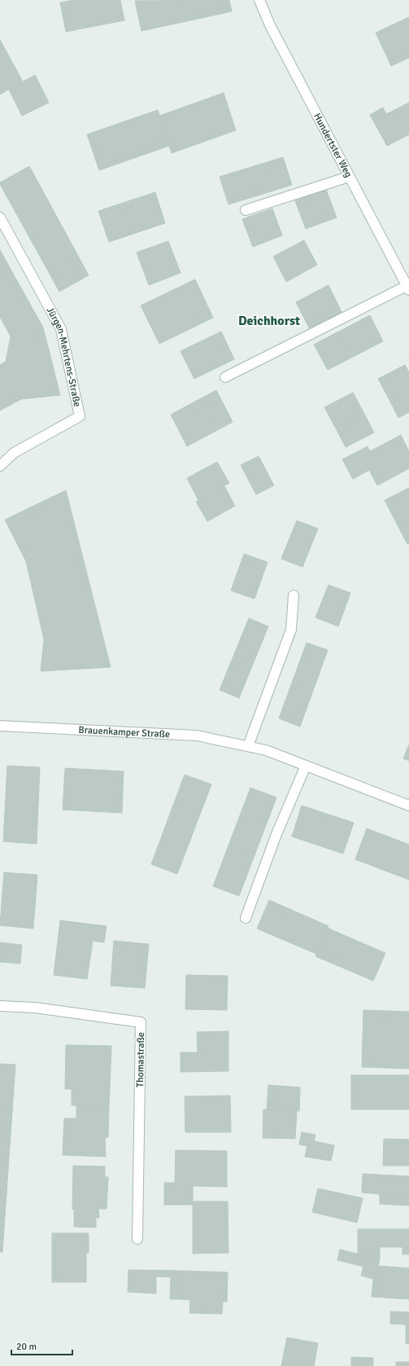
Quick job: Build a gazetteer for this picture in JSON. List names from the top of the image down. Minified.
{"streets":{"street":["Hundertster Weg","Jürgen-Mehrtens-Straße","Brauenkamper Straße","Thomastraße"]},"districts":["Deichhorst"],"scale_bar":"20 m"}
